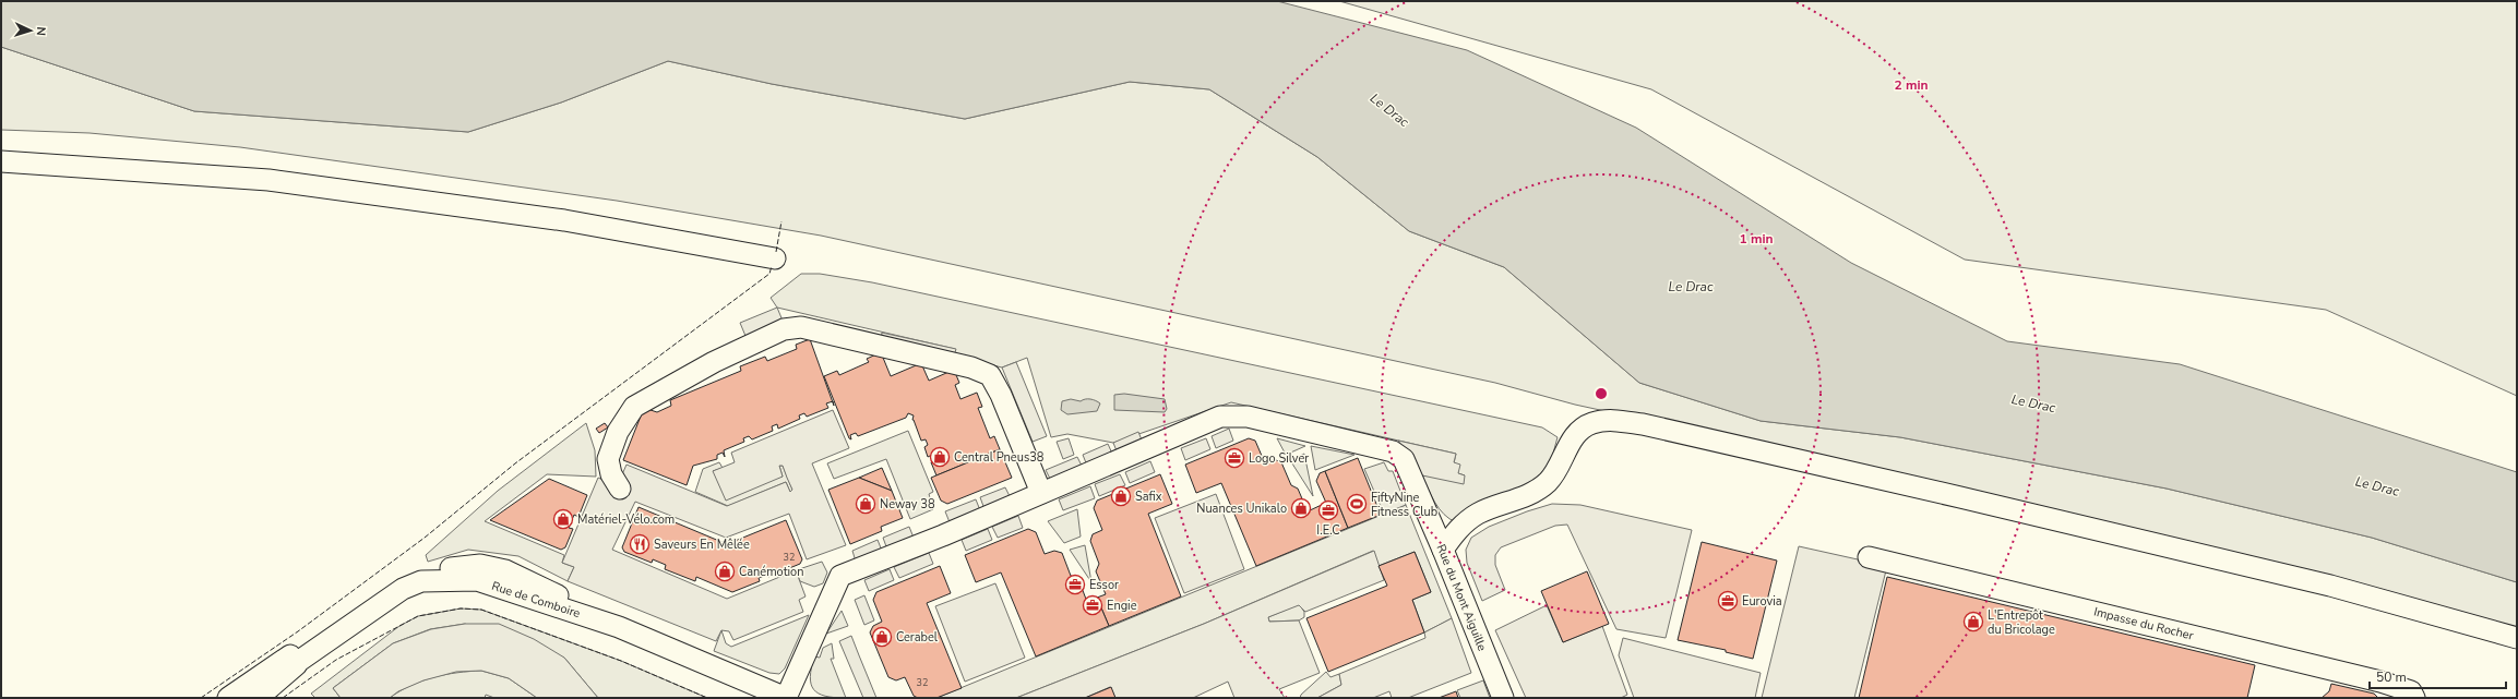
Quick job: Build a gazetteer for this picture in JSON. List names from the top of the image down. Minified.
{"streets":{"street":["Rue du Mont Aiguille","Rue de Comboire","Impasse du Rocher"]},"crossings":[["Rue du Mont Aiguille","Rue de Comboire"]],"water":["Le Drac"],"places":{"shop":["Central Pneus38","Safix","Neway 38","Nuances Unikalo","Matériel-Vélo.com","Canémotion","L'Entrepôt du Bricolage","Cerabel"],"office":["Logo Silver","I.E.C","Essor","Eurovia","Engie"],"sports":["FiftyNine Fitness Club"],"restaurant":["Saveurs En Mêlée"]},"house_numbers":["32","32"],"scale_bar":"50 m","north":"right","rings":["2 min","1 min"]}
